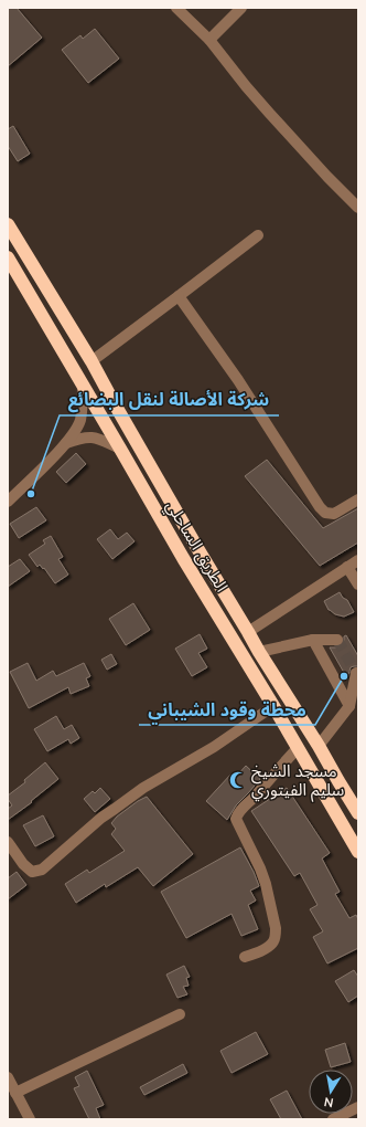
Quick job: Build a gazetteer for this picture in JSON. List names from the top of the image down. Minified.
{"streets":{"highway":["الطريق الساحلي"]},"places":{"other":["شركة الأصالة لنقل البضائع","محطة وقود الشيباني"],"mosque":["مسجد الشيخ سليم الفيتوري"]},"north":"bottom"}
